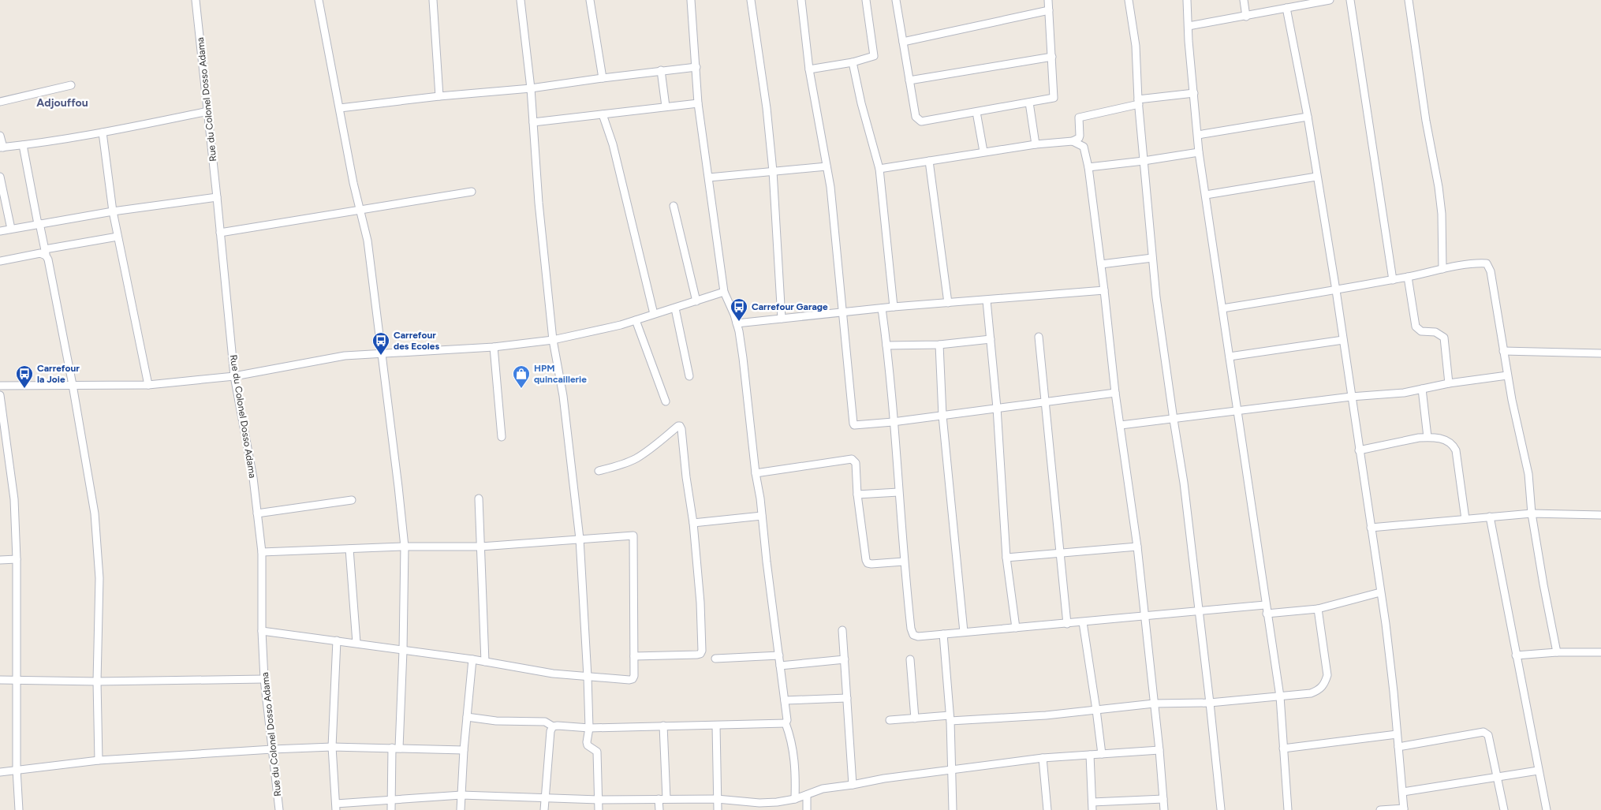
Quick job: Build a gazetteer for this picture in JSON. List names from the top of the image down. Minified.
{"streets":{"street":["Rue du Colonel Dosso Adama"]},"districts":["Adjouffou"],"places":{"bus stop":["Carrefour Garage","Carrefour des Ecoles","Carrefour la Joie"],"shop":["HPM quincaillerie"]}}
